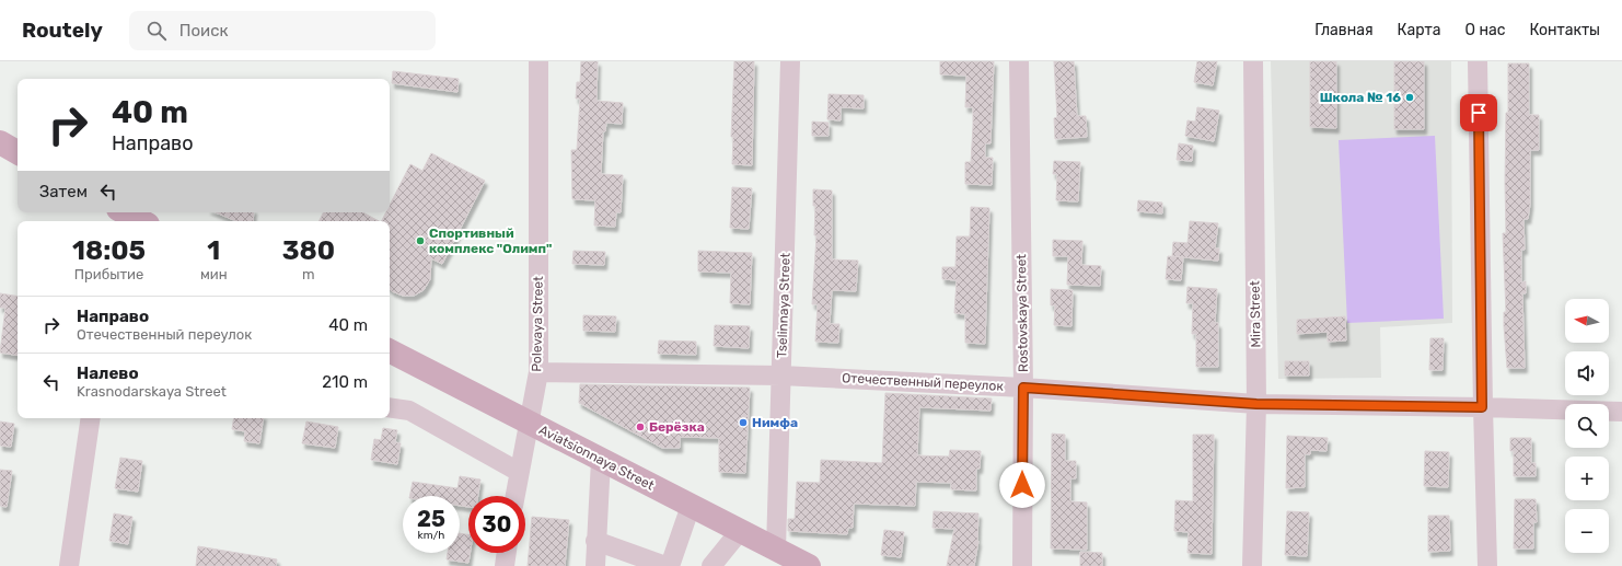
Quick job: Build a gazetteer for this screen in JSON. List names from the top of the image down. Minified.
{"streets":{"main road":["Aviatsionnaya Street"],"street":["Tselinnaya Street","Rostovskaya Street","Mira Street","Polevaya Street","Отечественный переулок"]},"crossings":[["Tselinnaya Street","Отечественный переулок"],["Tselinnaya Street","Aviatsionnaya Street"],["Rostovskaya Street","Отечественный переулок"],["Mira Street","Отечественный переулок"],["Polevaya Street","Отечественный переулок"],["Polevaya Street","Aviatsionnaya Street"]],"places":["Школа № 16","Спортивный комплекс \"Олимп\"","Нимфа","Берёзка"],"north":"left","page":{"header":"Routely","search":"Поиск","nav":["Главная","Карта","О нас","Контакты"],"turn":["40 m","Направо"],"then":"Затем","eta":["18:05","Прибытие","1","мин","380","m"],"list":[{"name":"Направо","note":"Отечественный переулок","value":"40 m"},{"name":"Налево","note":"Krasnodarskaya Street","value":"210 m"}],"map_buttons":["+","−"],"speed":"25 km/h","limit":"30"}}
